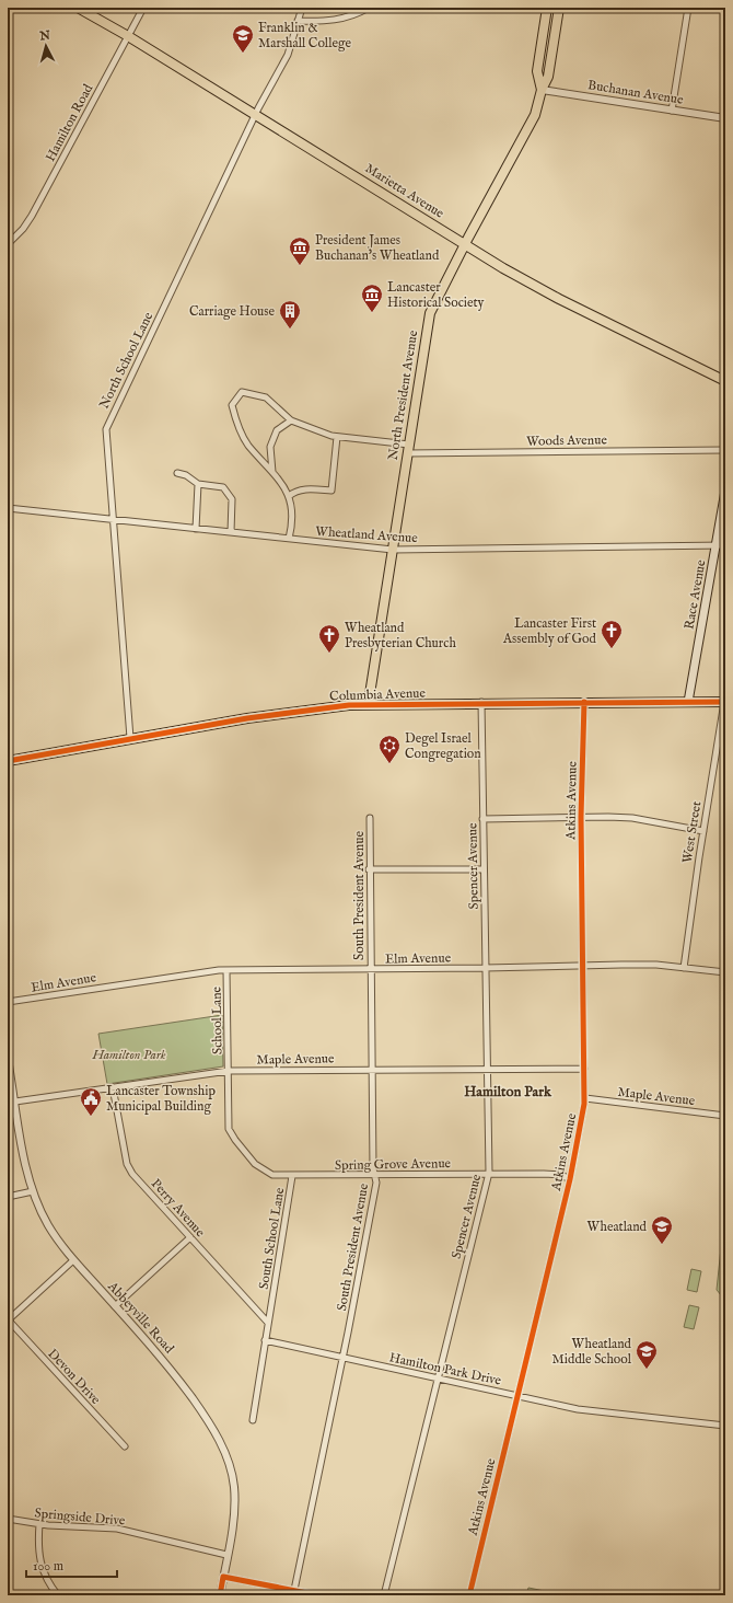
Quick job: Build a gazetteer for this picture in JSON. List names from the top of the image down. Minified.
{"streets":{"main road":["Marietta Avenue","North President Avenue","Race Avenue","Columbia Avenue"],"street":["Buchanan Avenue","Hamilton Road","North School Lane","Woods Avenue","Wheatland Avenue","Atkins Avenue","West Street","Spencer Avenue","South President Avenue","Elm Avenue","School Lane","Maple Avenue","Spring Grove Avenue","Perry Avenue","South School Lane","Abbeyville Road","Hamilton Park Drive","Devon Drive","Springside Drive"]},"crossings":[["Buchanan Avenue","North President Avenue"],["Hamilton Road","Marietta Avenue"],["Marietta Avenue","North School Lane"],["Marietta Avenue","North President Avenue"],["North School Lane","Wheatland Avenue"],["North School Lane","Columbia Avenue"],["North President Avenue","Woods Avenue"],["North President Avenue","Wheatland Avenue"],["North President Avenue","Columbia Avenue"],["Wheatland Avenue","Race Avenue"],["Race Avenue","Columbia Avenue"],["Columbia Avenue","Atkins Avenue"],["Columbia Avenue","West Street"],["Columbia Avenue","Spencer Avenue"],["Atkins Avenue","Elm Avenue"],["Atkins Avenue","Maple Avenue"],["Atkins Avenue","Spring Grove Avenue"],["Atkins Avenue","Hamilton Park Drive"],["West Street","Elm Avenue"],["Spencer Avenue","Elm Avenue"],["Spencer Avenue","Maple Avenue"],["Spencer Avenue","Spring Grove Avenue"],["Spencer Avenue","Hamilton Park Drive"],["South President Avenue","Elm Avenue"],["South President Avenue","Maple Avenue"],["South President Avenue","Spring Grove Avenue"],["South President Avenue","Hamilton Park Drive"],["Elm Avenue","School Lane"],["School Lane","Maple Avenue"],["School Lane","South School Lane"],["Maple Avenue","Perry Avenue"],["Maple Avenue","South School Lane"],["Maple Avenue","Abbeyville Road"],["Spring Grove Avenue","South School Lane"],["Perry Avenue","South School Lane"],["South School Lane","Hamilton Park Drive"],["Abbeyville Road","Springside Drive"]],"districts":["Hamilton Park"],"parks":["Hamilton Park"],"places":{"school or university":["Franklin & Marshall College","Wheatland","Wheatland Middle School"],"museum":["President James Buchanan's Wheatland","Lancaster Historical Society"],"building":["Carriage House"],"church":["Lancaster First Assembly of God","Wheatland Presbyterian Church"],"synagogue":["Degel Israel Congregation"],"public building":["Lancaster Township Municipal Building"]},"scale_bar":"100 m","north":"top"}
